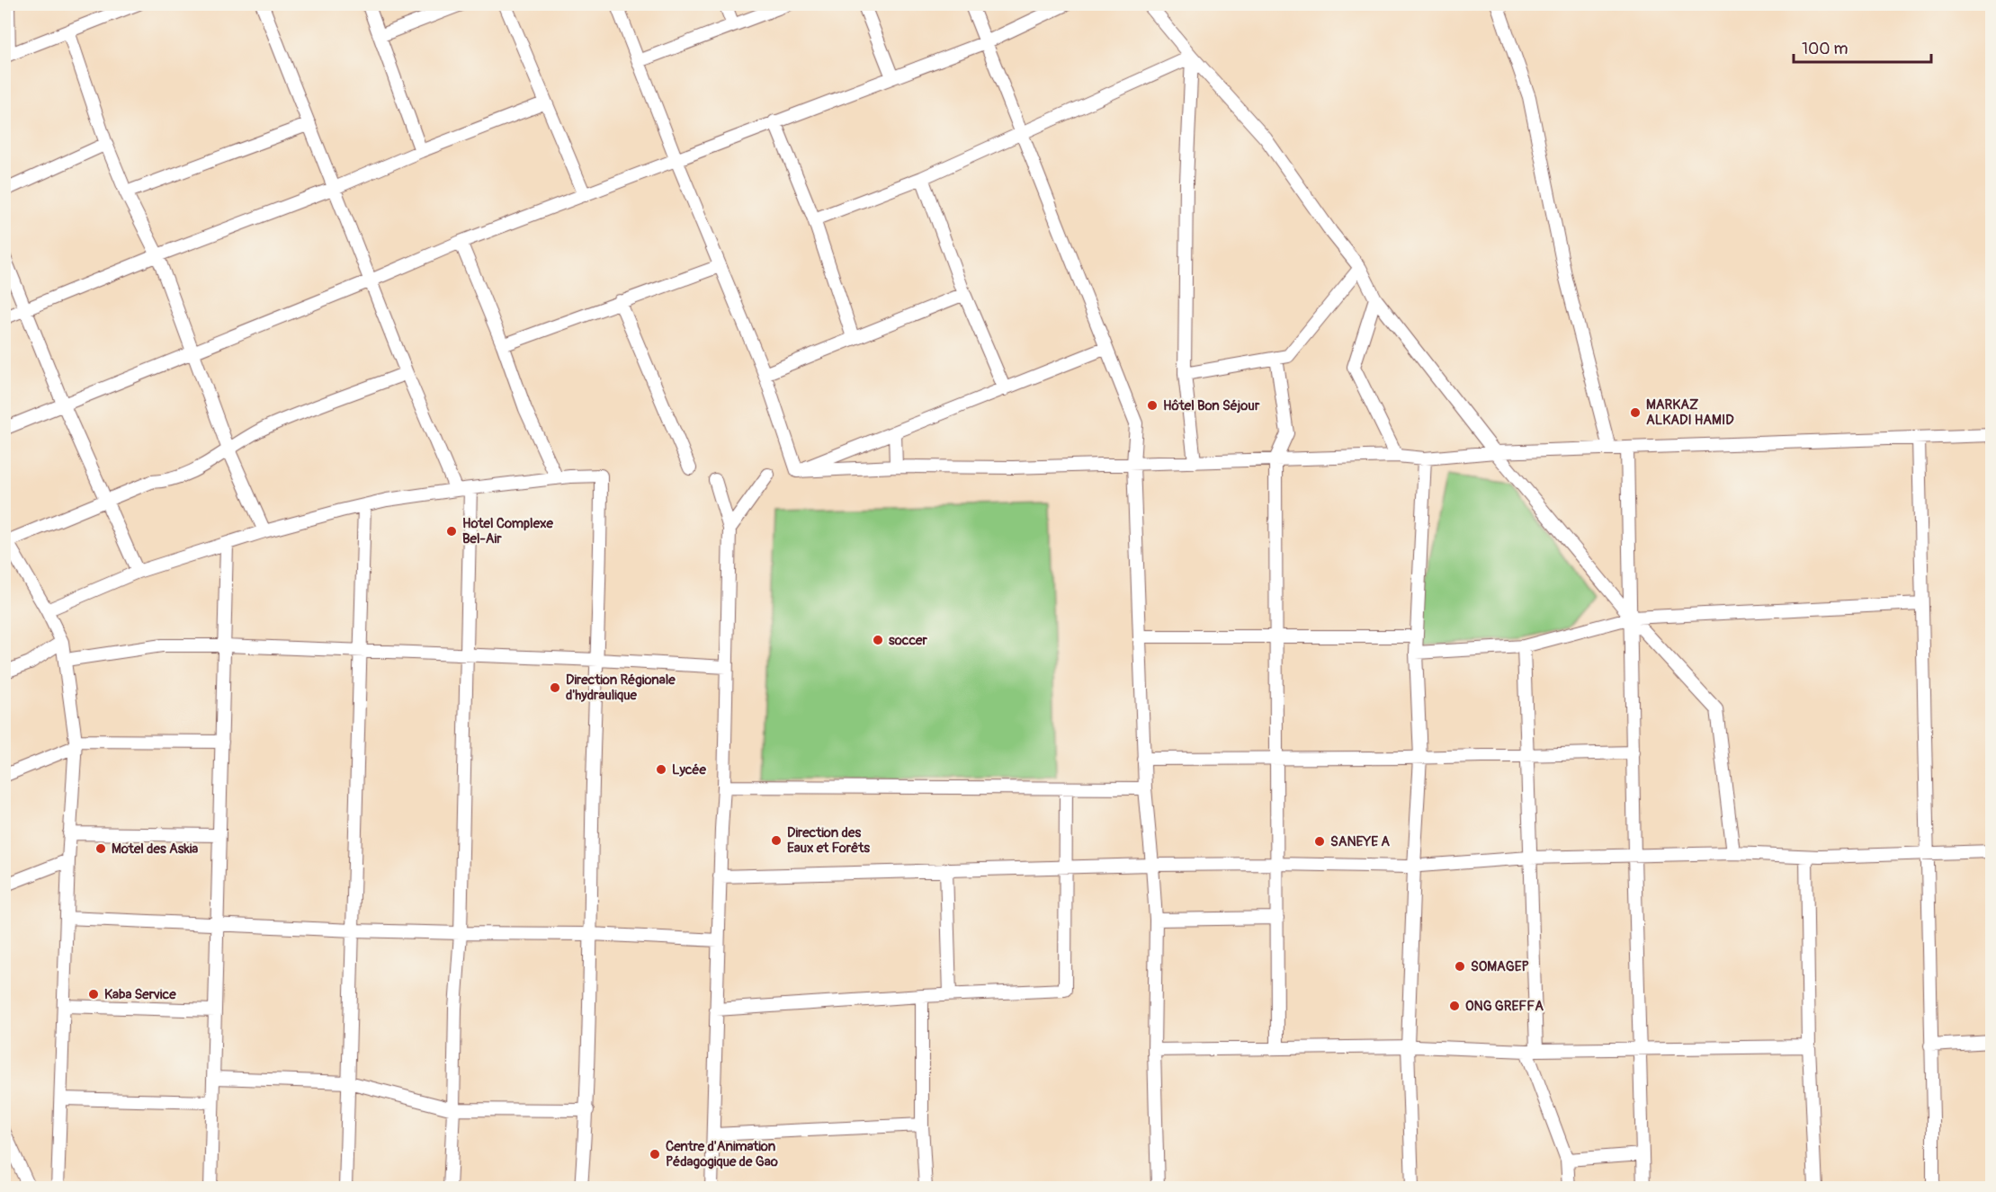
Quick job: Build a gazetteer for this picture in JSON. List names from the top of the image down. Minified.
{"places":["Hôtel Bon Séjour","MARKAZ ALKADI HAMID","Hotel Complexe Bel-Air","soccer","Direction Régionale d'hydraulique","Lycée","Direction des Eaux et Forêts","SANEYE A","Motel des Askia","SOMAGEP","Kaba Service","ONG GREFFA","Centre d'Animation Pédagogique de Gao"],"scale_bar":"100 m"}
